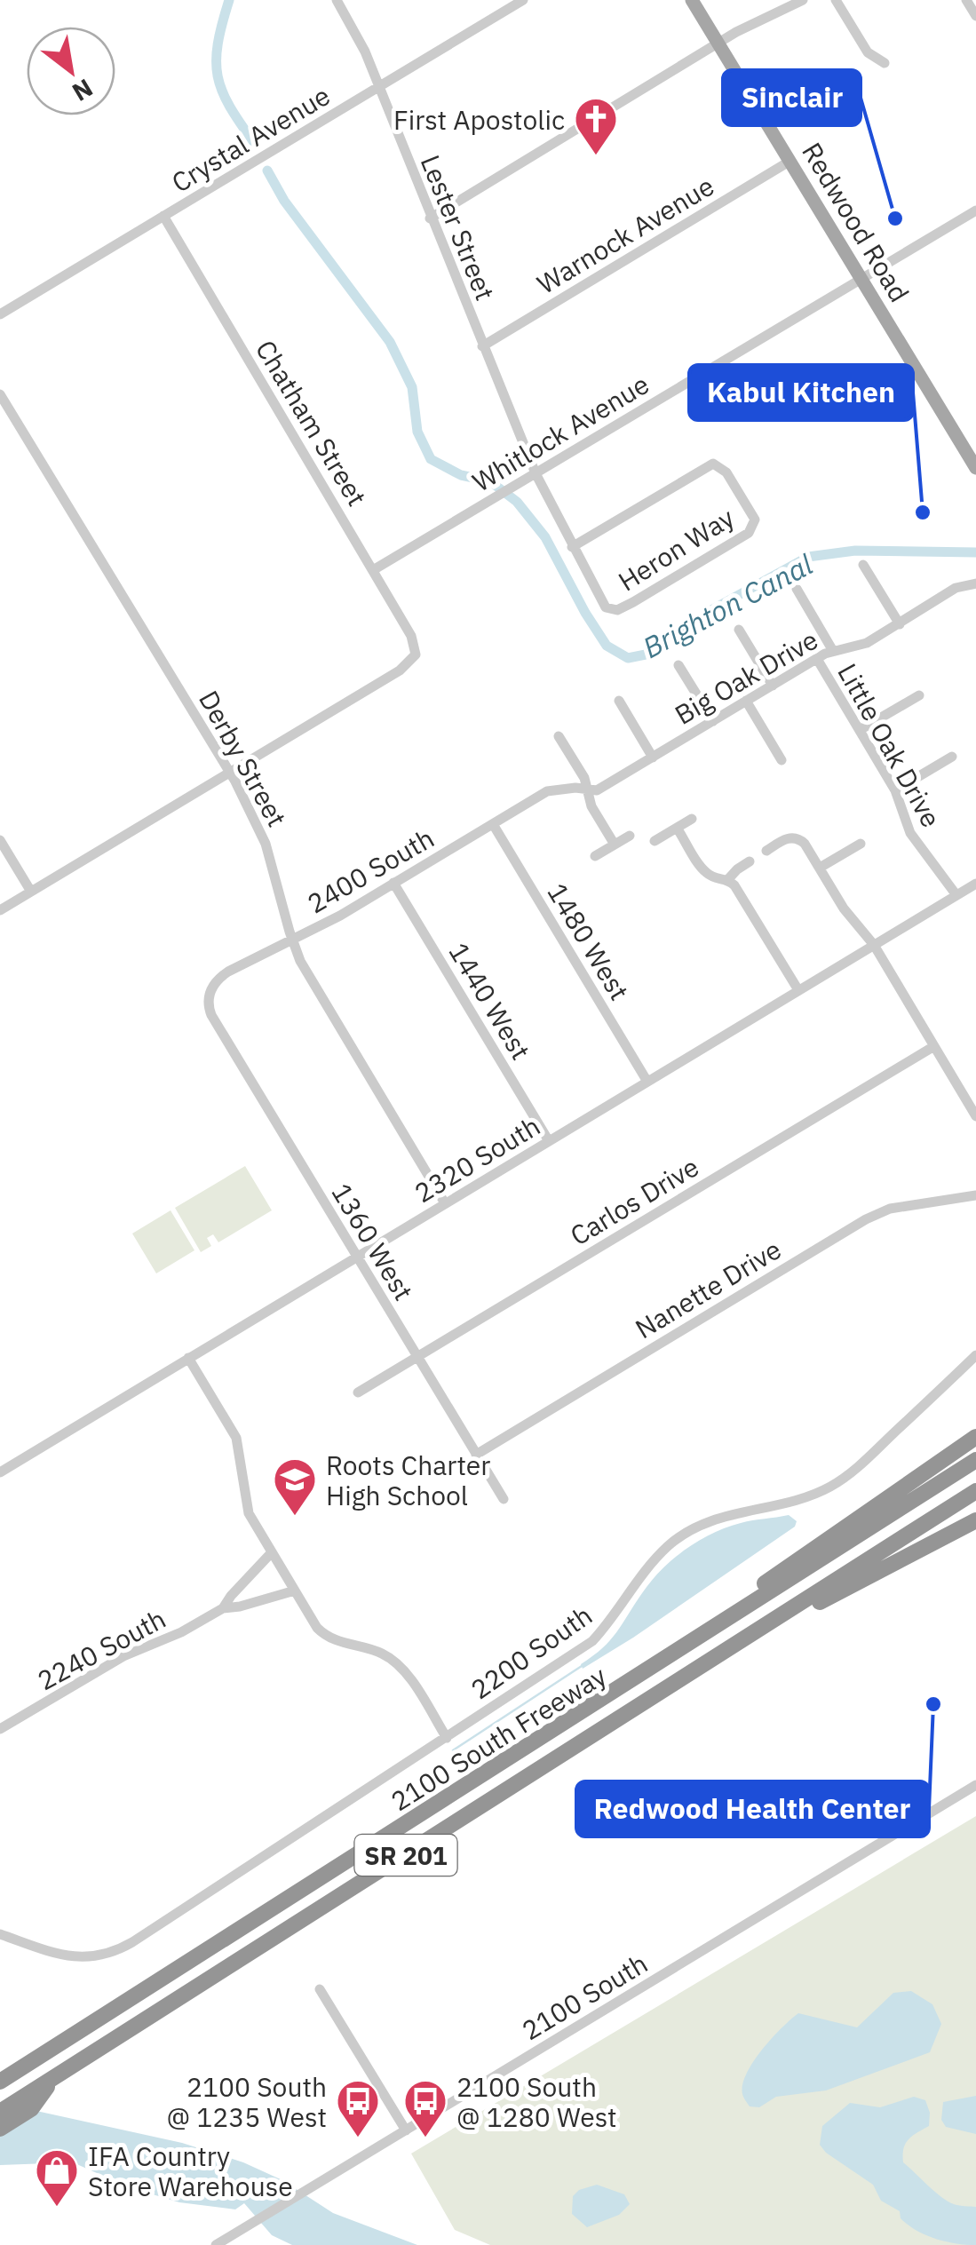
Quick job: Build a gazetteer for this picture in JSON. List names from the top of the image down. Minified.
{"streets":{"highway":["2100 South Freeway","SR 201"],"main road":["Redwood Road"],"street":["Crystal Avenue","Lester Street","Warnock Avenue","Chatham Street","Whitlock Avenue","Heron Way","Big Oak Drive","Little Oak Drive","Derby Street","2400 South","1480 West","1440 West","2320 South","Carlos Drive","1360 West","Nanette Drive","2240 South","2200 South","2100 South"]},"crossings":[["Crystal Avenue","Lester Street"],["Crystal Avenue","Chatham Street"],["Redwood Road","Warnock Avenue"],["Redwood Road","Whitlock Avenue"],["Lester Street","Warnock Avenue"],["Lester Street","Whitlock Avenue"],["Lester Street","Heron Way"],["Chatham Street","Whitlock Avenue"],["Chatham Street","Derby Street"],["Big Oak Drive","Little Oak Drive"],["Big Oak Drive","2400 South"],["Little Oak Drive","2320 South"],["Derby Street","2400 South"],["Derby Street","2320 South"],["2400 South","1480 West"],["2400 South","1440 West"],["2400 South","1360 West"],["1480 West","2320 South"],["1440 West","2320 South"],["2320 South","1360 West"],["Carlos Drive","1360 West"],["1360 West","Nanette Drive"]],"water":["Brighton Canal"],"places":{"church":["First Apostolic"],"other":["Sinclair","Kabul Kitchen","Redwood Health Center"],"school or university":["Roots Charter High School"],"bus stop":["2100 South @ 1235 West","2100 South @ 1280 West"],"shop":["IFA Country Store Warehouse"]},"north":"bottom right"}
